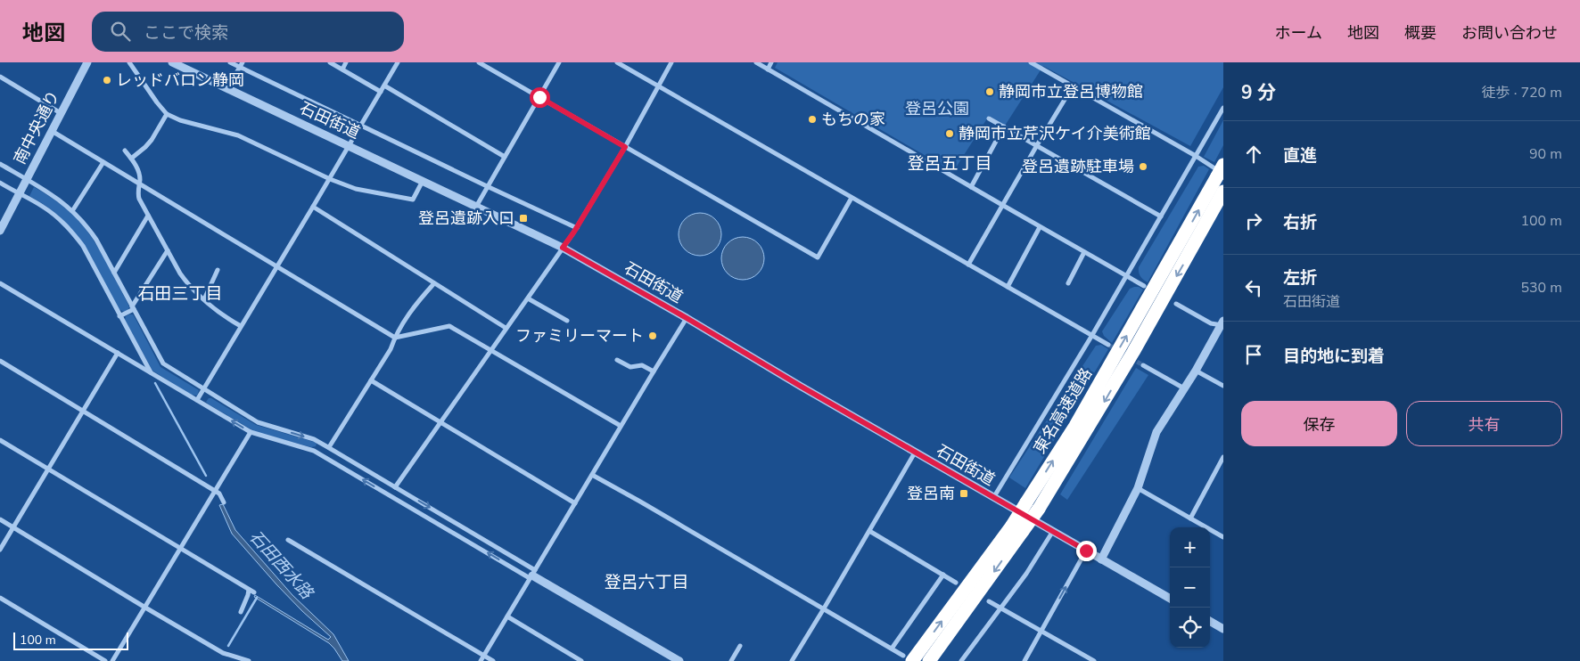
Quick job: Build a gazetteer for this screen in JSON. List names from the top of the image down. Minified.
{"streets":{"highway":["東名高速道路"],"street":["石田街道","南中央通り"]},"districts":["登呂五丁目","石田三丁目","登呂六丁目"],"water":["石田西水路"],"parks":["登呂公園"],"places":{"other":["レッドバロン静岡","静岡市立登呂博物館","もちの家","静岡市立芹沢ケイ介美術館","登呂遺跡駐車場","ファミリーマート"],"transit":["登呂遺跡入口","登呂南"]},"scale_bar":"100 m","page":{"header":"地図","search":"ここで検索","nav":["ホーム","地図","概要","お問い合わせ"],"heading":["9 分","徒歩 · 720 m"],"list":[["直進","90 m"],["右折","100 m"],["左折","石田街道","530 m"],"目的地に到着"],"buttons":["保存","共有"],"map_buttons":["+","−"],"scale":"100 m"}}
